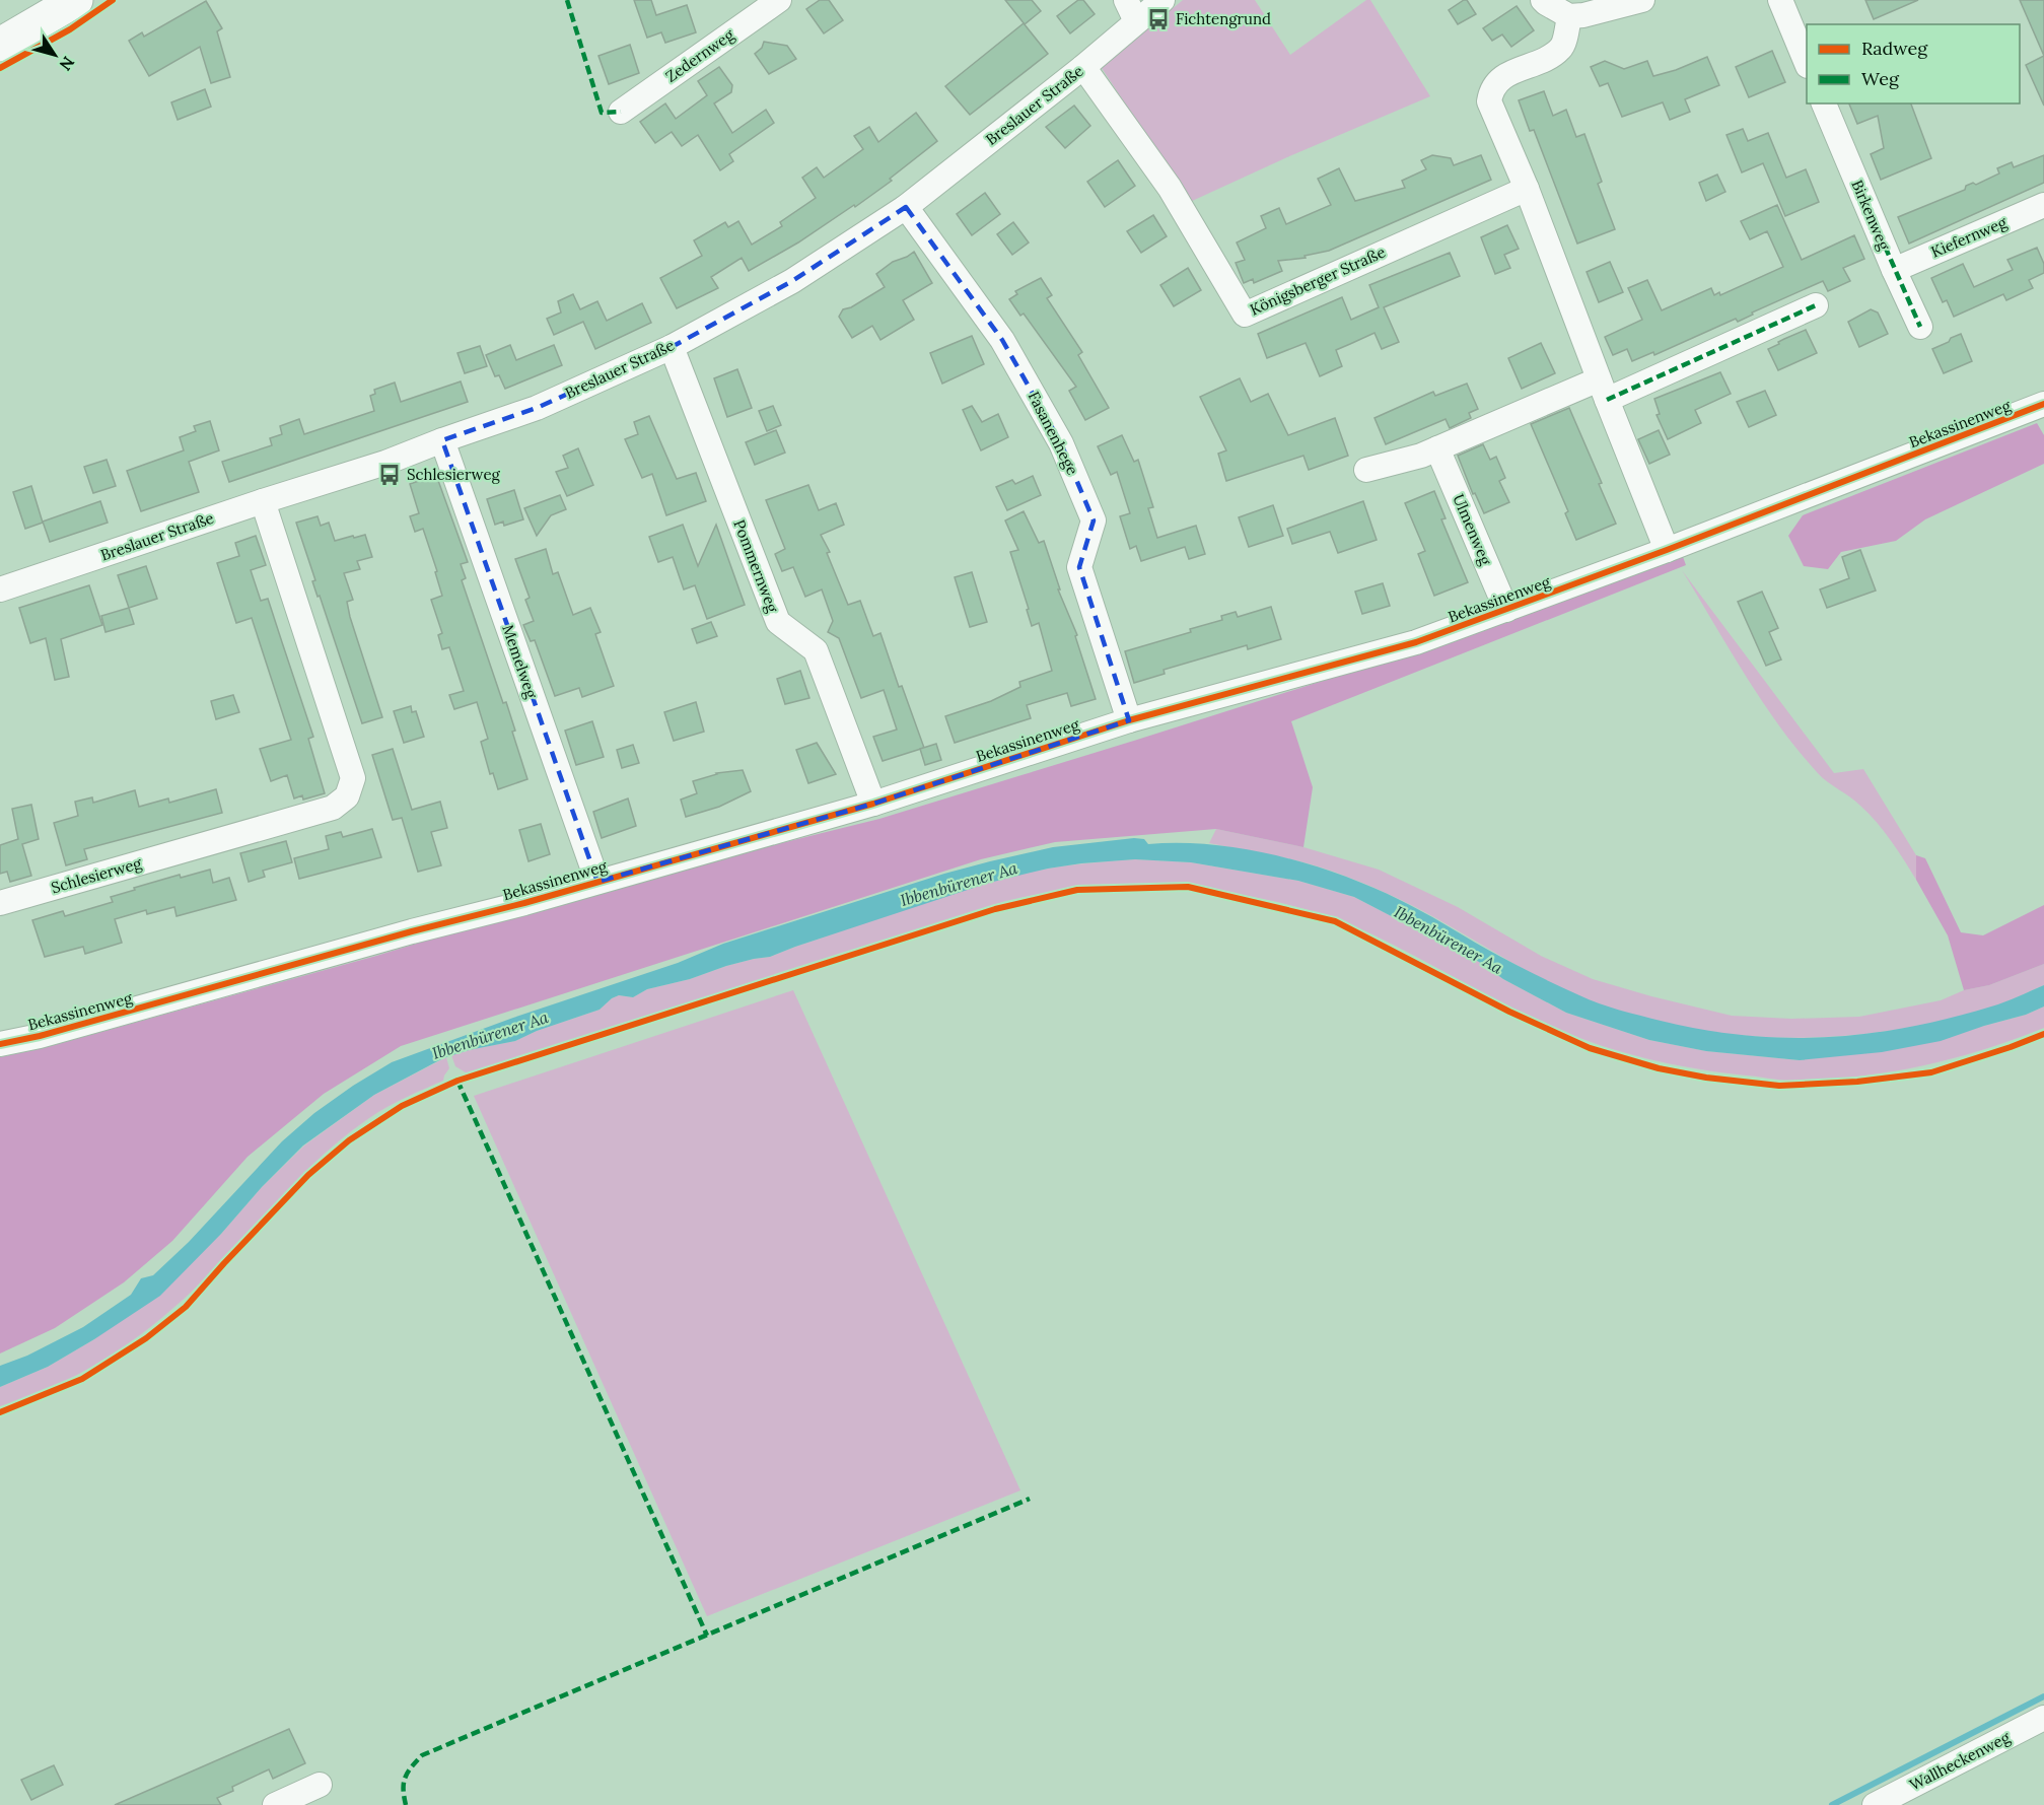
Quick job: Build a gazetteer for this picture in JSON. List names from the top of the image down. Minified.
{"streets":{"street":["Zedernweg","Breslauer Straße","Birkenweg","Kiefernweg","Königsberger Straße","Bekassinenweg","Fasanenhege","Ulmenweg","Pommernweg","Memelweg","Schlesierweg","Wallheckenweg"]},"crossings":[["Breslauer Straße","Königsberger Straße"],["Breslauer Straße","Fasanenhege"],["Breslauer Straße","Pommernweg"],["Breslauer Straße","Memelweg"],["Breslauer Straße","Schlesierweg"],["Birkenweg","Kiefernweg"],["Bekassinenweg","Fasanenhege"],["Bekassinenweg","Ulmenweg"],["Bekassinenweg","Pommernweg"],["Bekassinenweg","Memelweg"]],"water":["Ibbenbürener Aa"],"places":{"bus stop":["Fichtengrund","Schlesierweg"]},"legend":["Radweg","Weg"],"north":"bottom right"}
